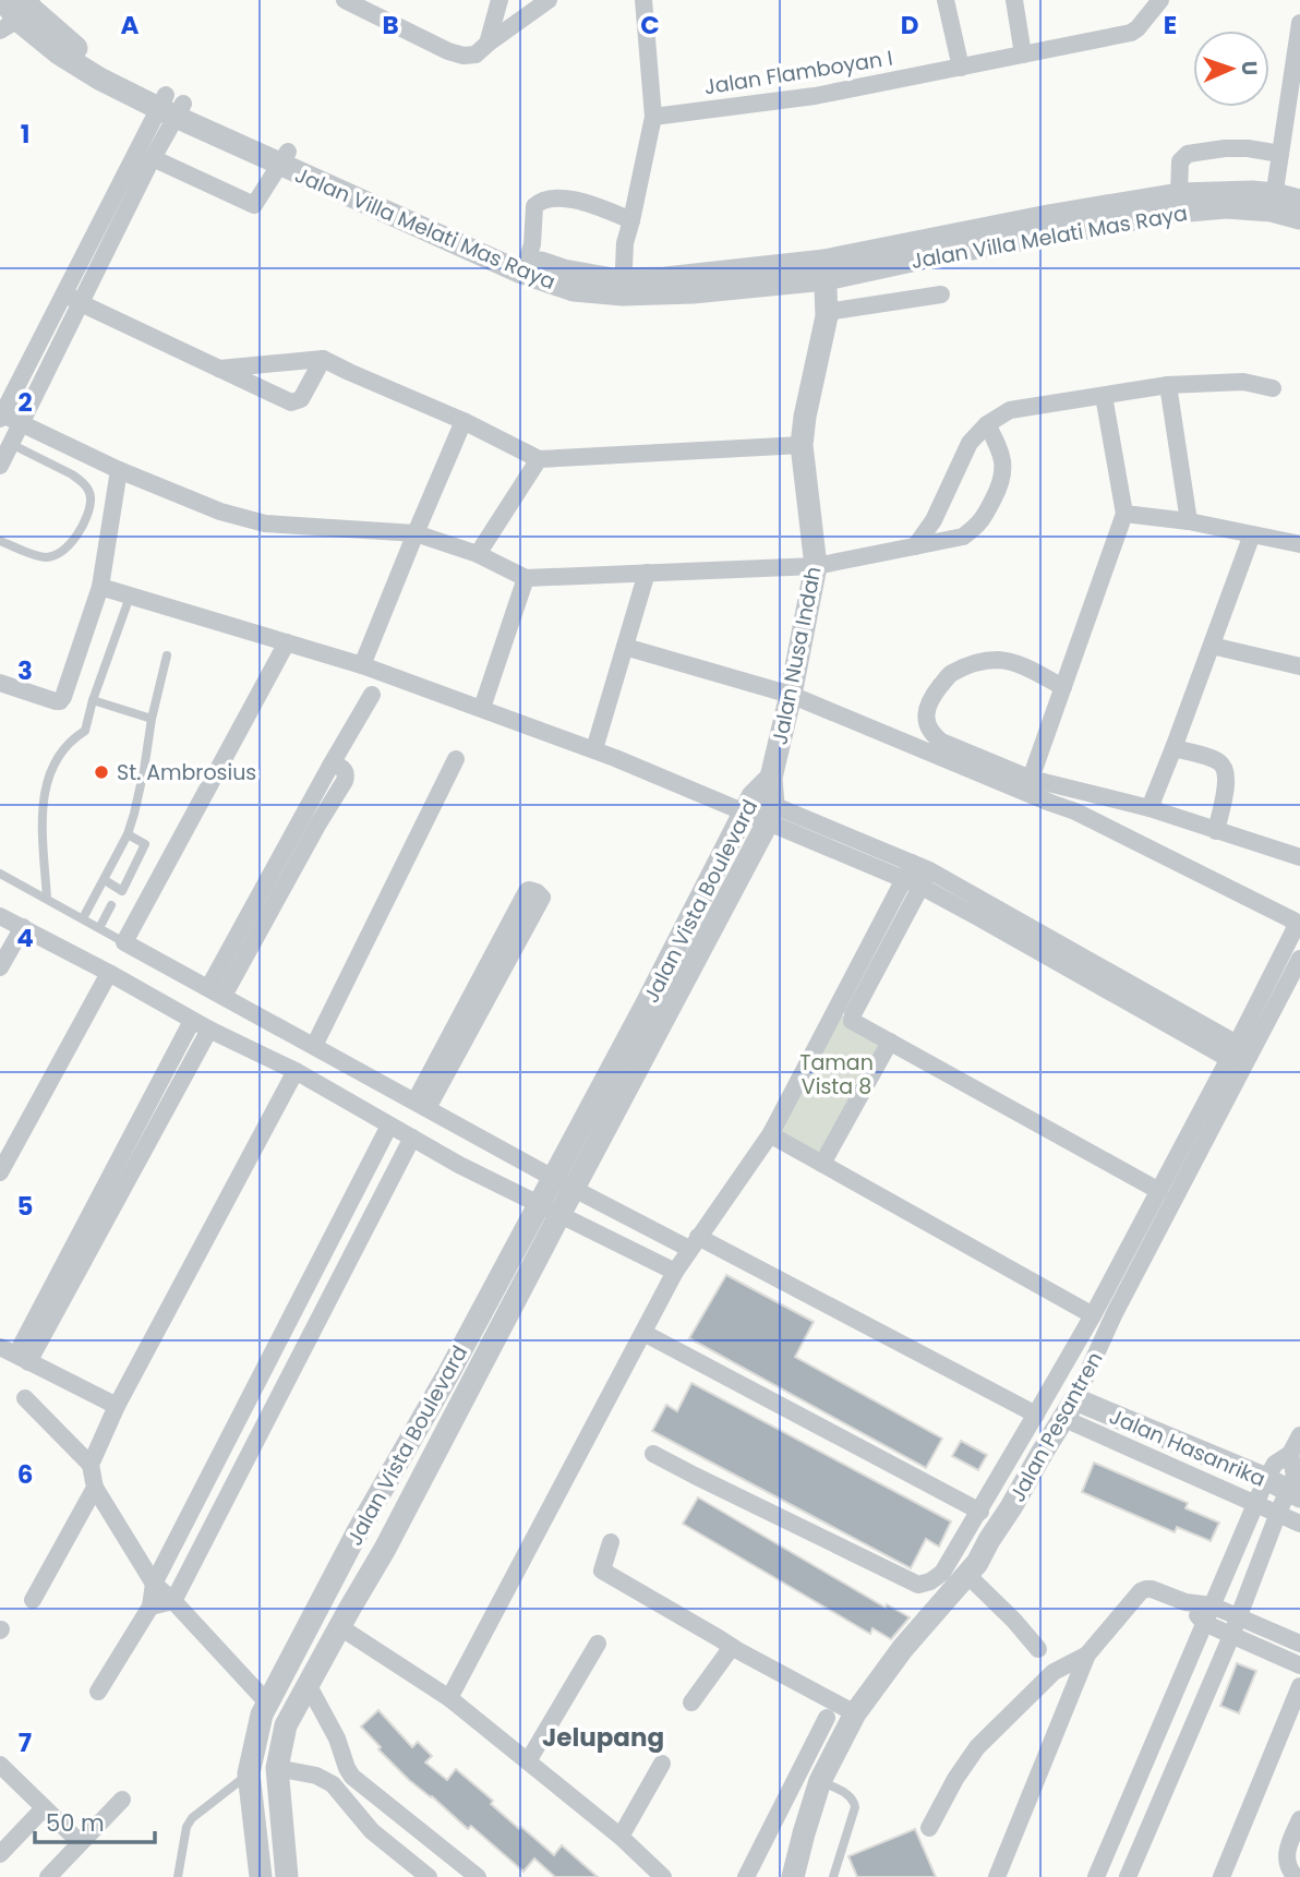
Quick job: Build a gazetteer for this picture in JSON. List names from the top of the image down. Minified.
{"streets":{"street":["Jalan Flamboyan I","Jalan Villa Melati Mas Raya","Jalan Nusa Indah","Jalan Vista Boulevard","Jalan Pesantren","Jalan Hasanrika"]},"crossings":[["Jalan Villa Melati Mas Raya","Jalan Nusa Indah"],["Jalan Nusa Indah","Jalan Vista Boulevard"],["Jalan Pesantren","Jalan Hasanrika"]],"districts":["Jelupang"],"parks":["Taman Vista 8"],"places":["St. Ambrosius"],"scale_bar":"50 m","north":"right","grid":{"columns":["A","B","C","D","E"],"rows":["1","2","3","4","5","6","7"]}}
